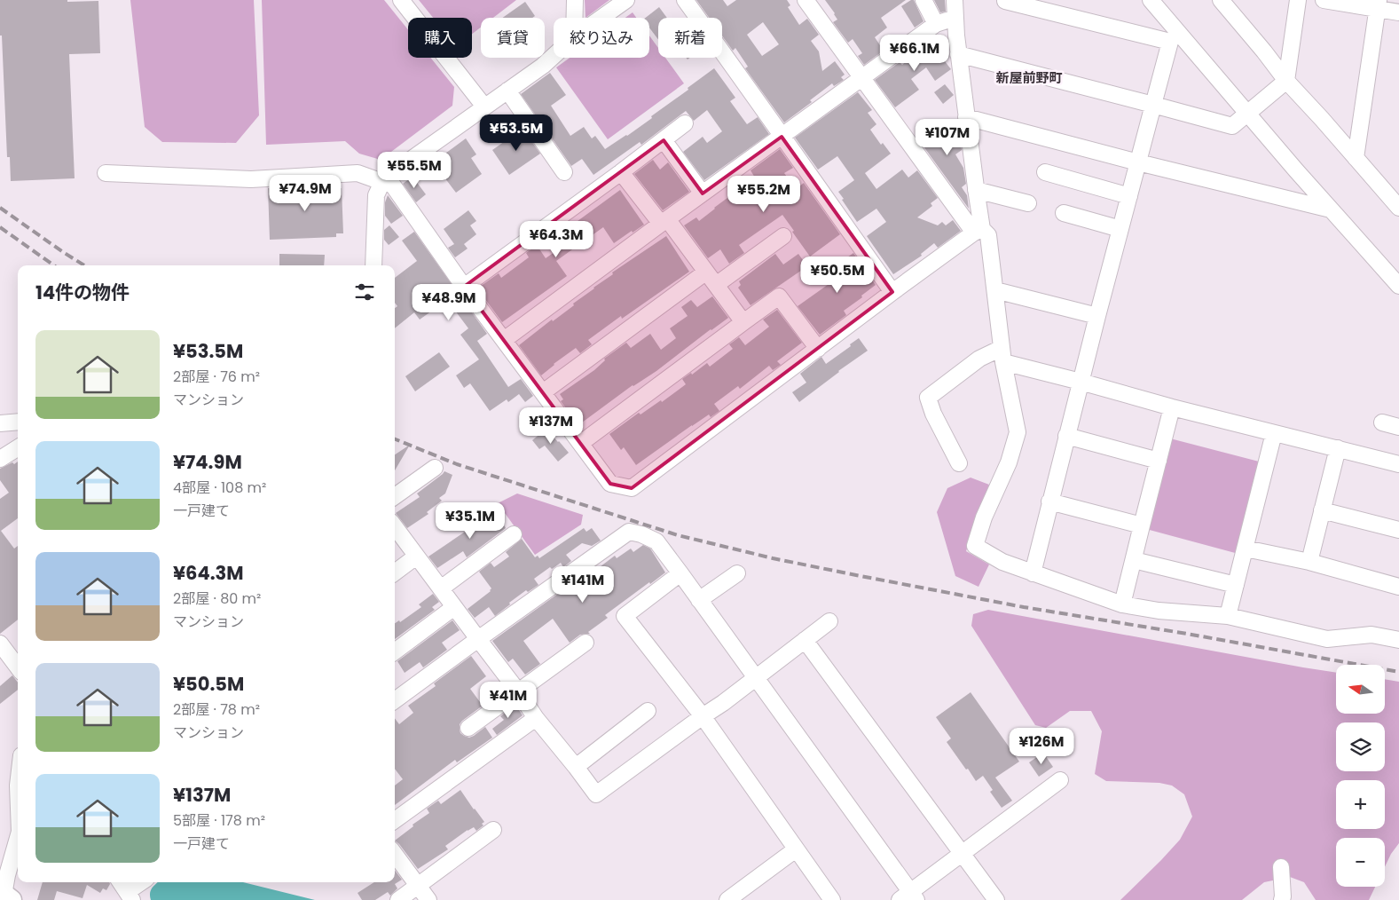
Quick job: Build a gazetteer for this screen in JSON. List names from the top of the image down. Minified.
{"districts":["新屋前野町"],"north":"left","page":{"chip":["購入","賃貸","絞り込み","新着"],"price":["¥66.1M","¥53.5M","¥107M","¥55.5M","¥74.9M","¥55.2M","¥64.3M","¥50.5M","¥48.9M","¥137M","¥35.1M","¥141M","¥41M","¥126M"],"heading":"14件の物件","list":[{"name":"¥53.5M","note":"2部屋 · 76 m² · マンション"},{"name":"¥74.9M","note":"4部屋 · 108 m² · 一戸建て"},{"name":"¥64.3M","note":"2部屋 · 80 m² · マンション"},{"name":"¥50.5M","note":"2部屋 · 78 m² · マンション"},{"name":"¥137M","note":"5部屋 · 178 m² · 一戸建て"}],"map_buttons":["+","−"]}}
